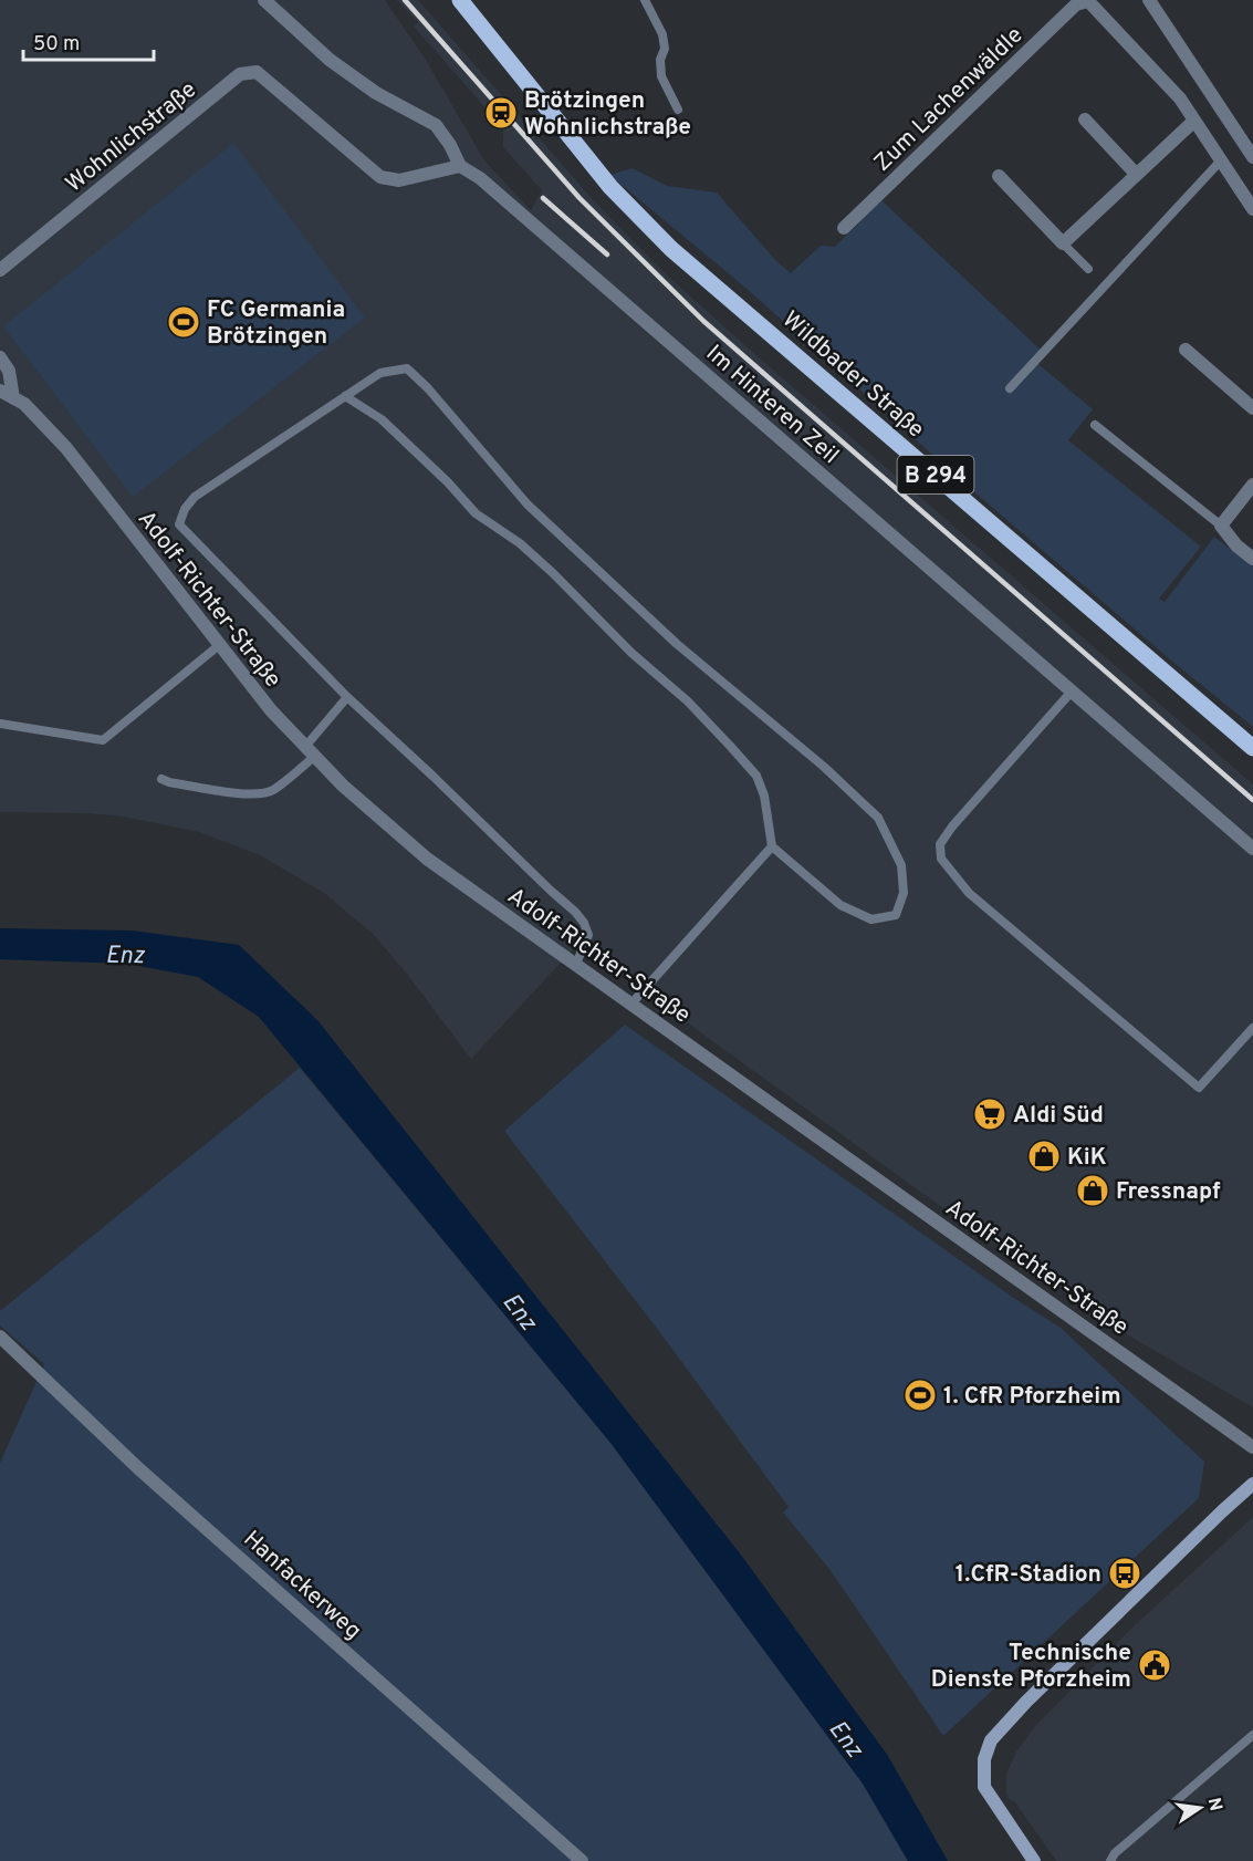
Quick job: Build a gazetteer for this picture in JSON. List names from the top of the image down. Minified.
{"streets":{"main road":["Wildbader Straße","B 294"],"street":["Zum Lachenwäldle","Wohnlichstraße","Im Hinteren Zeil","Adolf-Richter-Straße","Hanfackerweg"]},"crossings":[["Wohnlichstraße","Im Hinteren Zeil"]],"water":["Enz"],"places":{"station":["Brötzingen Wohnlichstraße"],"sports":["FC Germania Brötzingen","1. CfR Pforzheim"],"supermarket":["Aldi Süd"],"shop":["KiK","Fressnapf"],"bus stop":["1.CfR-Stadion"],"public building":["Technische Dienste Pforzheim"]},"scale_bar":"50 m","north":"right"}
